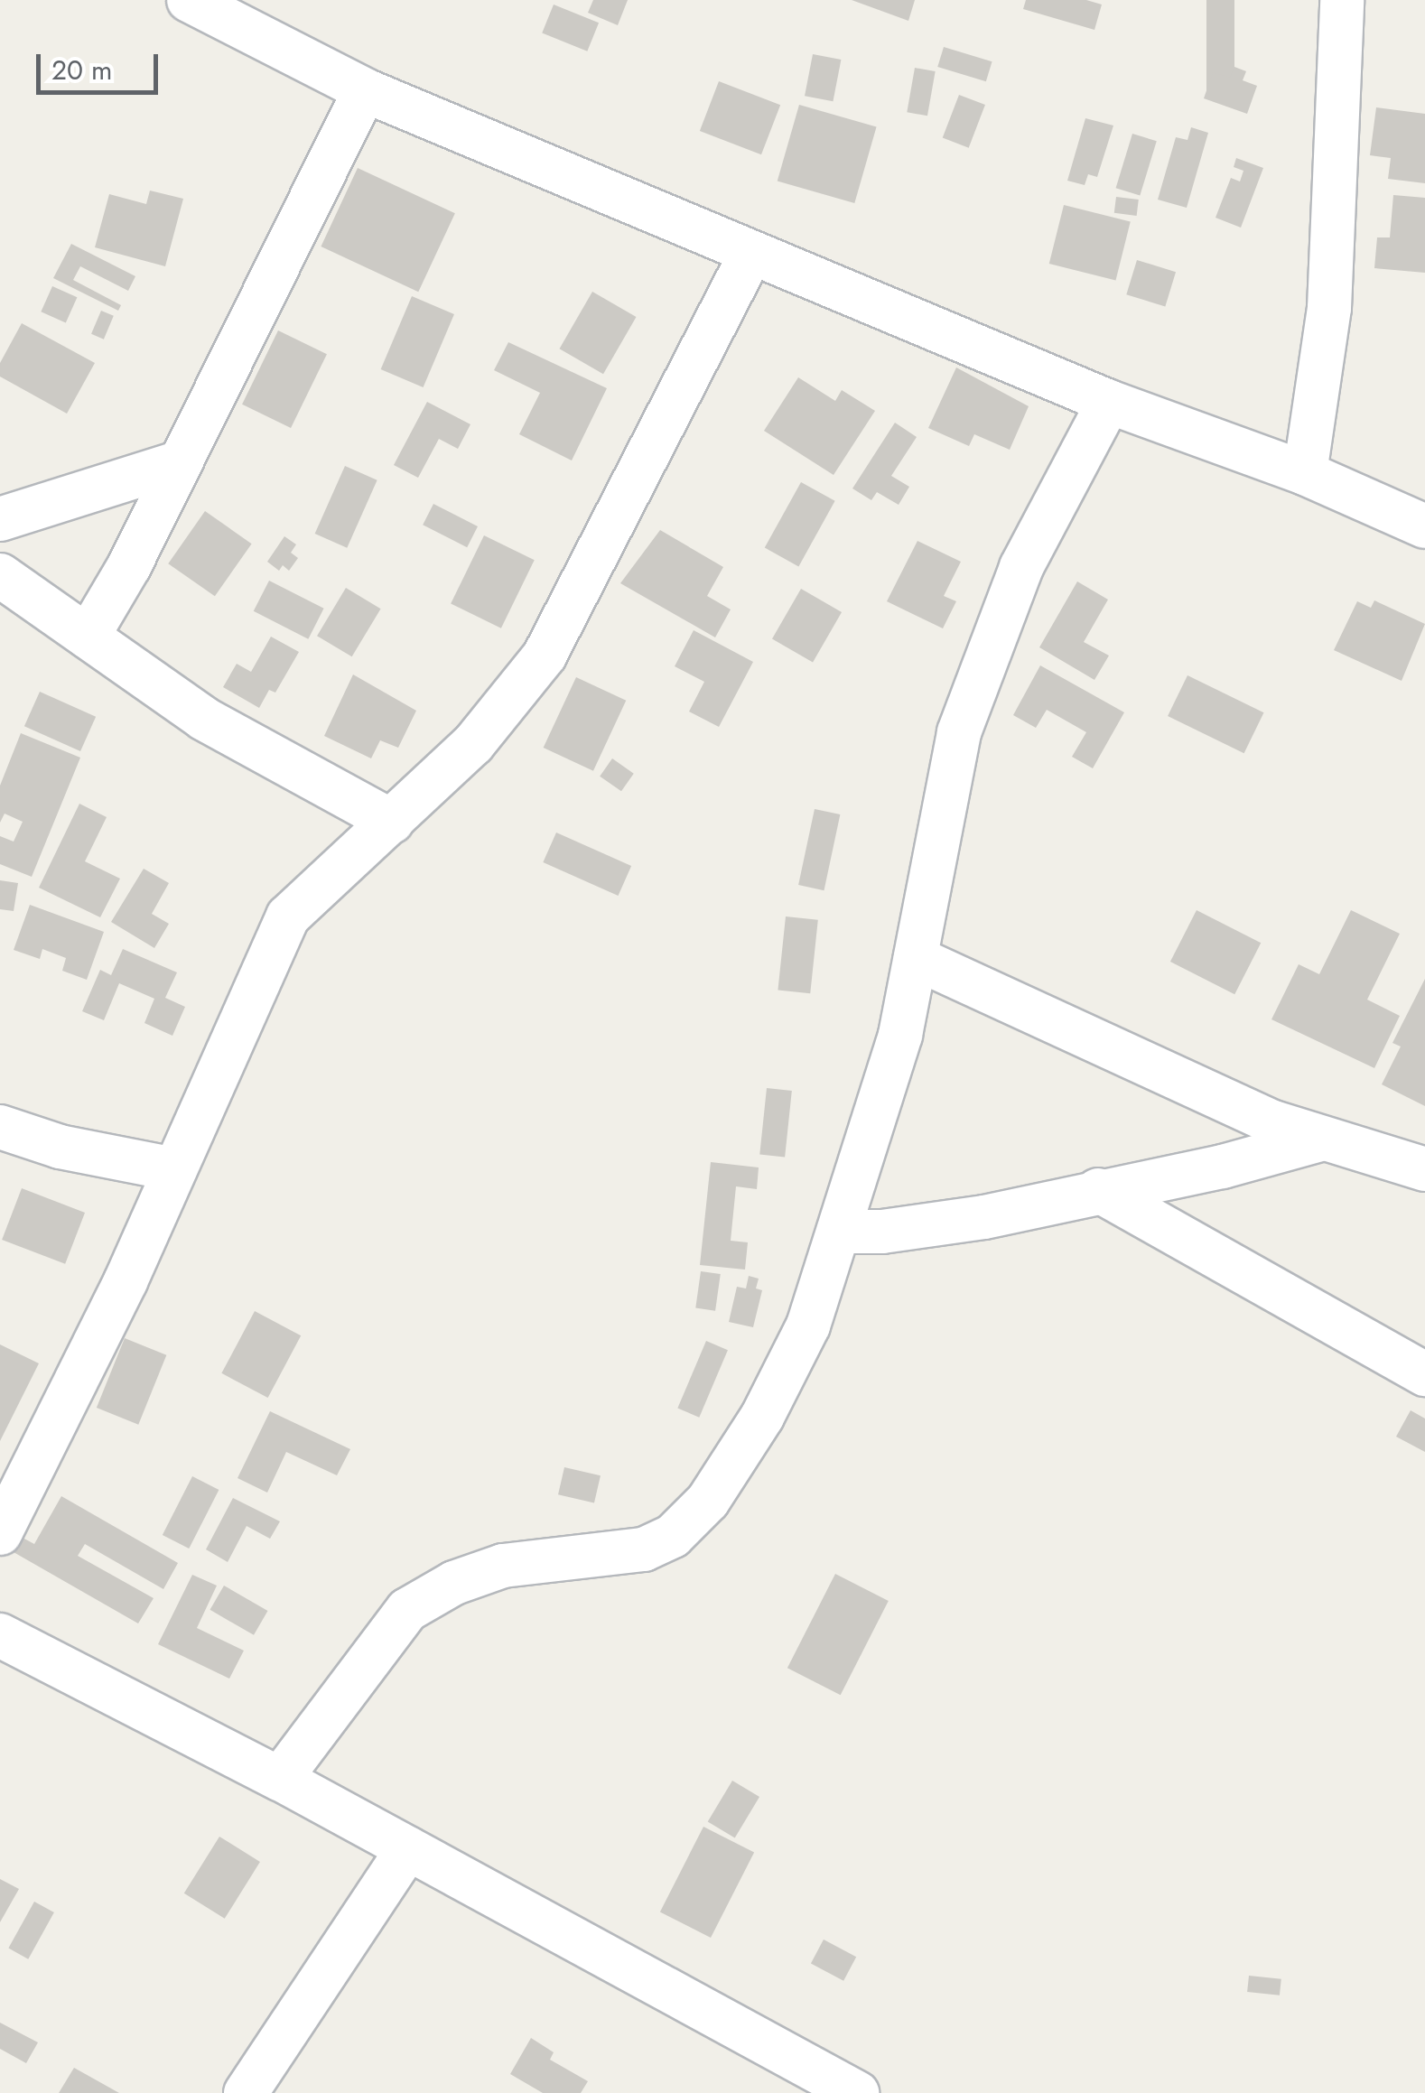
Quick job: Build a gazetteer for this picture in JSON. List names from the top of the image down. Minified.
{"scale_bar":"20 m"}
